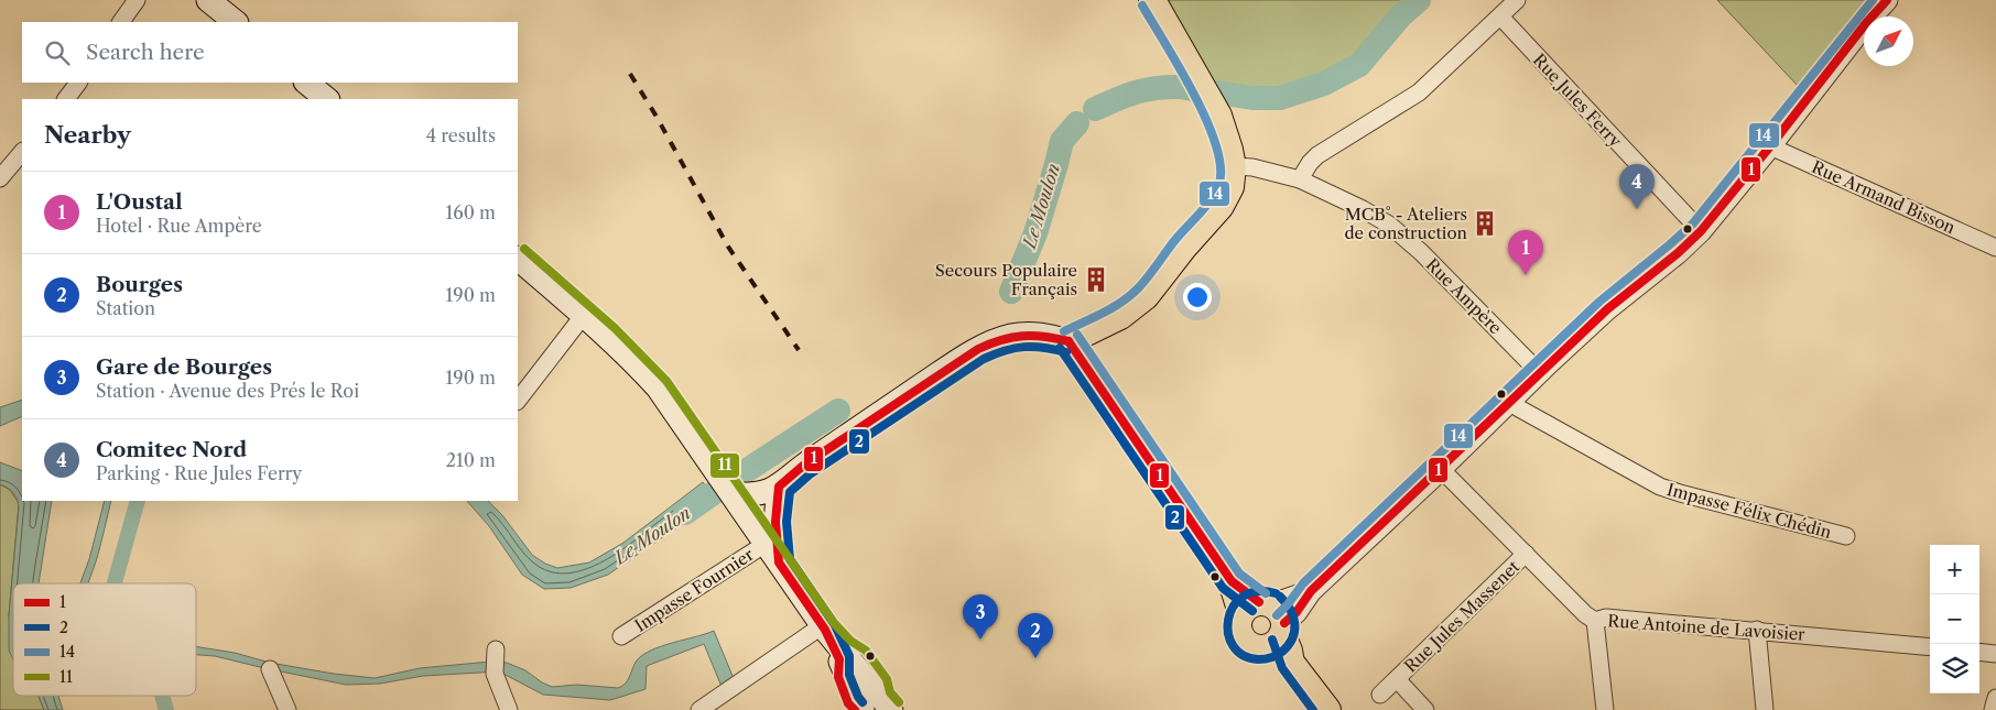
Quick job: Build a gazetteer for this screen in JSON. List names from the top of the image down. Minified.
{"streets":{"street":["Rue Jules Ferry","Rue Armand Bisson","Rue Ampère","Impasse Félix Chédin","Impasse Fournier","Rue Jules Massenet","Rue Antoine de Lavoisier"]},"crossings":[["Rue Jules Massenet","Rue Antoine de Lavoisier"]],"water":["Le Moulon"],"places":{"building":["MCB° - Ateliers de construction","Secours Populaire Français"]},"lines":["transit line 1","transit line 14","transit line 11","transit line 2"],"legend":["1","2","14","11"],"north":"top right","page":{"search":"Search here","heading":["Nearby","4 results"],"pins":["4","1","3","2"],"list":[{"mark":"1","name":"L'Oustal","note":"Hotel · Rue Ampère","value":"160 m"},{"mark":"2","name":"Bourges","note":"Station","value":"190 m"},{"mark":"3","name":"Gare de Bourges","note":"Station · Avenue des Prés le Roi","value":"190 m"},{"mark":"4","name":"Comitec Nord","note":"Parking · Rue Jules Ferry","value":"210 m"}],"map_buttons":["+","−"]}}
